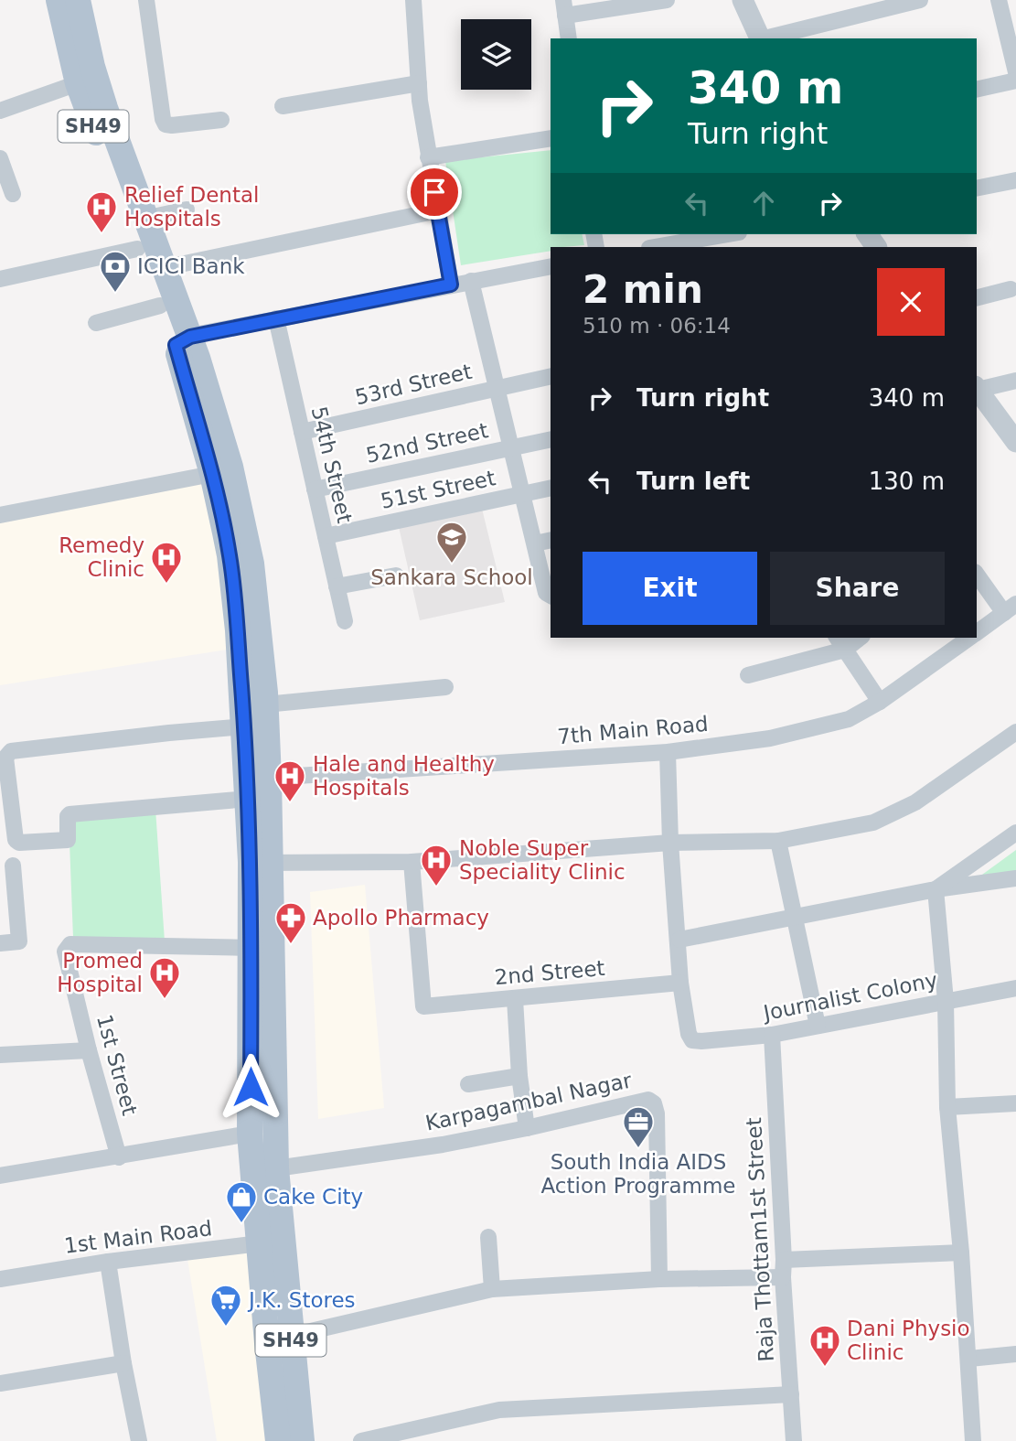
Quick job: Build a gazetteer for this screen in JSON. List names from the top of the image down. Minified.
{"streets":{"main road":["SH49"],"street":["53rd Street","52nd Street","54th Street","51st Street","7th Main Road","2nd Street","Journalist Colony","1st Street","Karpagambal Nagar","1st Main Road","Raja Thottam1st Street"]},"crossings":[["SH49","7th Main Road"],["SH49","1st Street"],["SH49","Karpagambal Nagar"],["SH49","1st Main Road"],["53rd Street","54th Street"],["52nd Street","54th Street"],["54th Street","51st Street"],["2nd Street","Journalist Colony"],["Journalist Colony","Raja Thottam1st Street"]],"places":{"hospital":["Relief Dental Hospitals","Remedy Clinic","Hale and Healthy Hospitals","Noble Super Speciality Clinic","Promed Hospital","Dani Physio Clinic"],"bank":["ICICI Bank"],"school or university":["Sankara School"],"pharmacy":["Apollo Pharmacy"],"office":["South India AIDS Action Programme"],"shop":["Cake City"],"supermarket":["J.K. Stores"]},"page":{"turn":["340 m","Turn right"],"heading":["2 min","510 m · 06:14"],"list":[{"name":"Turn right","value":"340 m"},{"name":"Turn left","value":"130 m"}],"buttons":["Exit","Share"]}}
